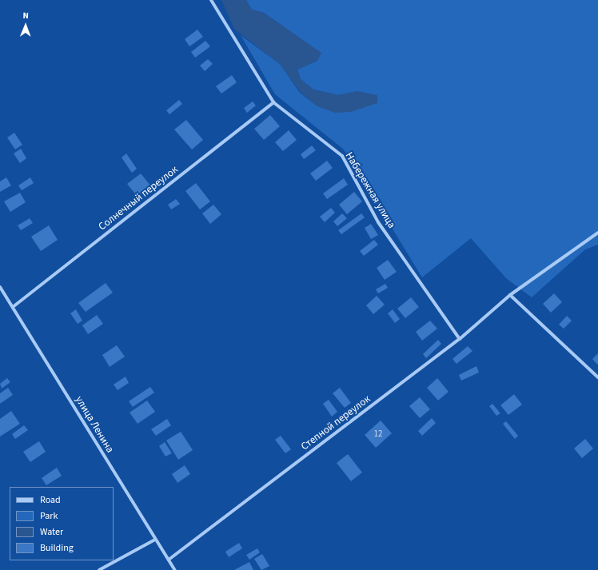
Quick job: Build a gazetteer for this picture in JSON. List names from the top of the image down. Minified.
{"streets":{"street":["Набережная улица","Солнечный переулок","Степной переулок","улица Ленина"]},"crossings":[["Набережная улица","Солнечный переулок"],["Набережная улица","Степной переулок"],["Солнечный переулок","улица Ленина"],["Степной переулок","улица Ленина"]],"house_numbers":["12"],"legend":["Road","Park","Water","Building"],"north":"top"}
